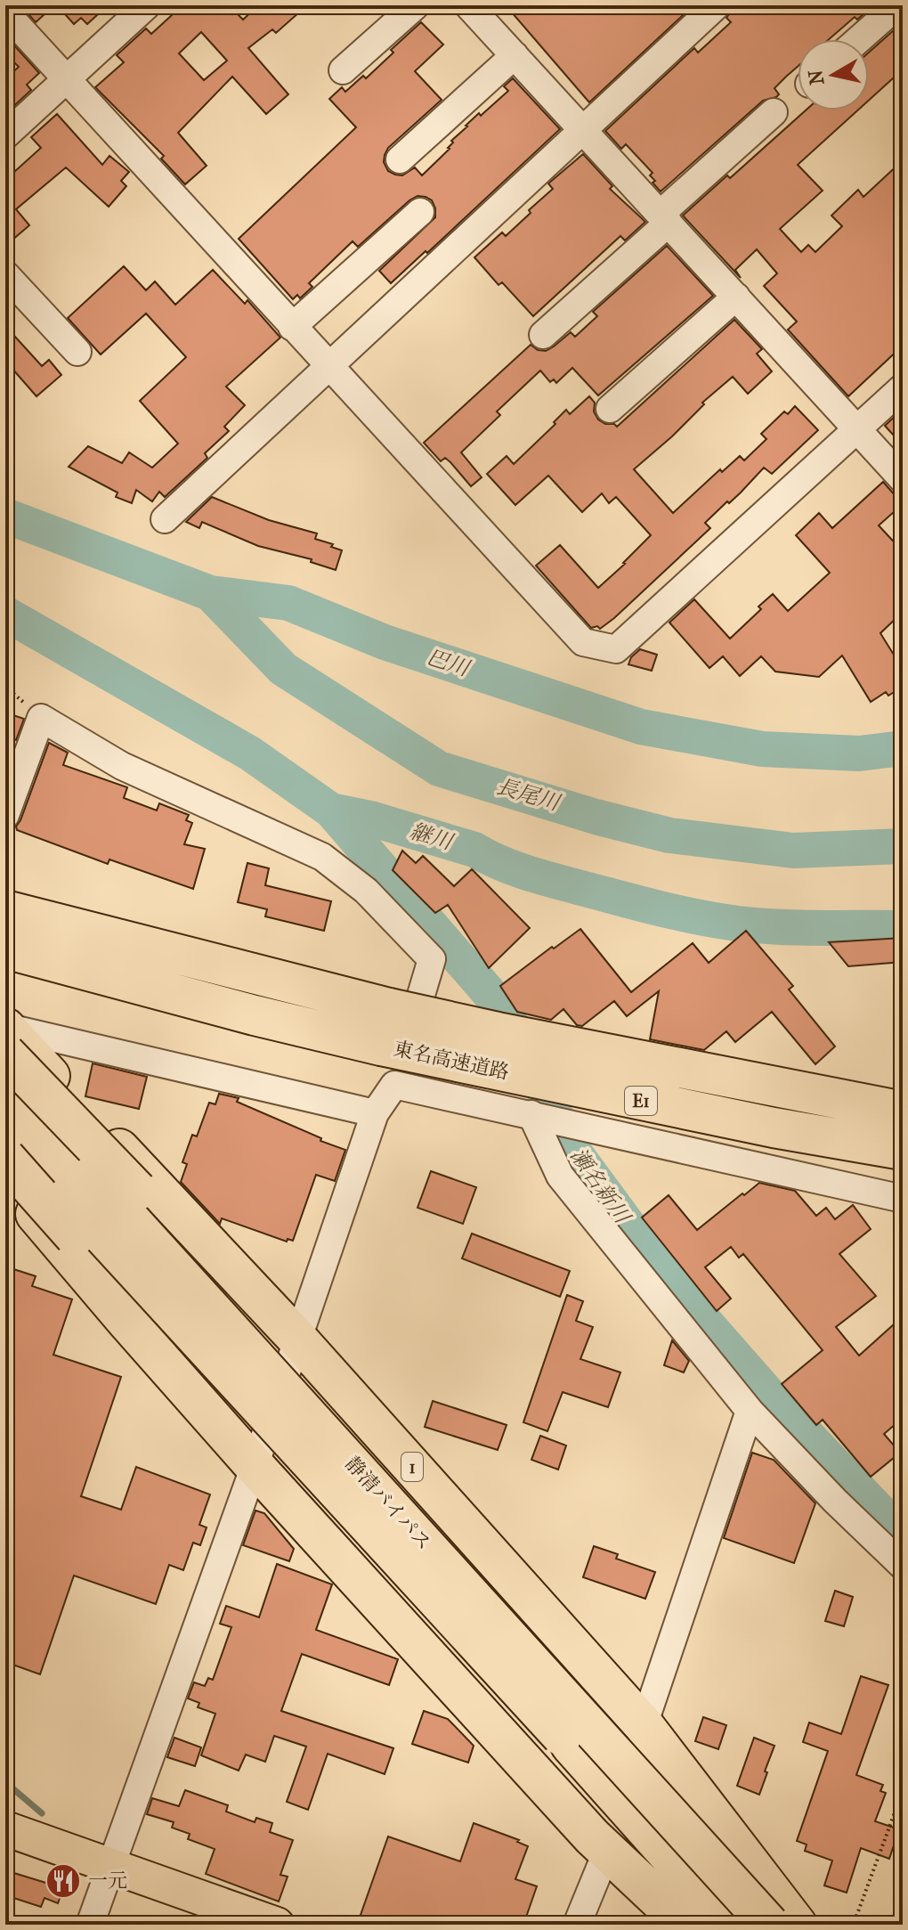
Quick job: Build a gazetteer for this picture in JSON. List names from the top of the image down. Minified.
{"streets":{"highway":["東名高速道路","E1","1","静清バイパス"]},"water":["巴川","長尾川","継川","瀬名新川"],"places":{"restaurant":["一元"]},"north":"left"}
